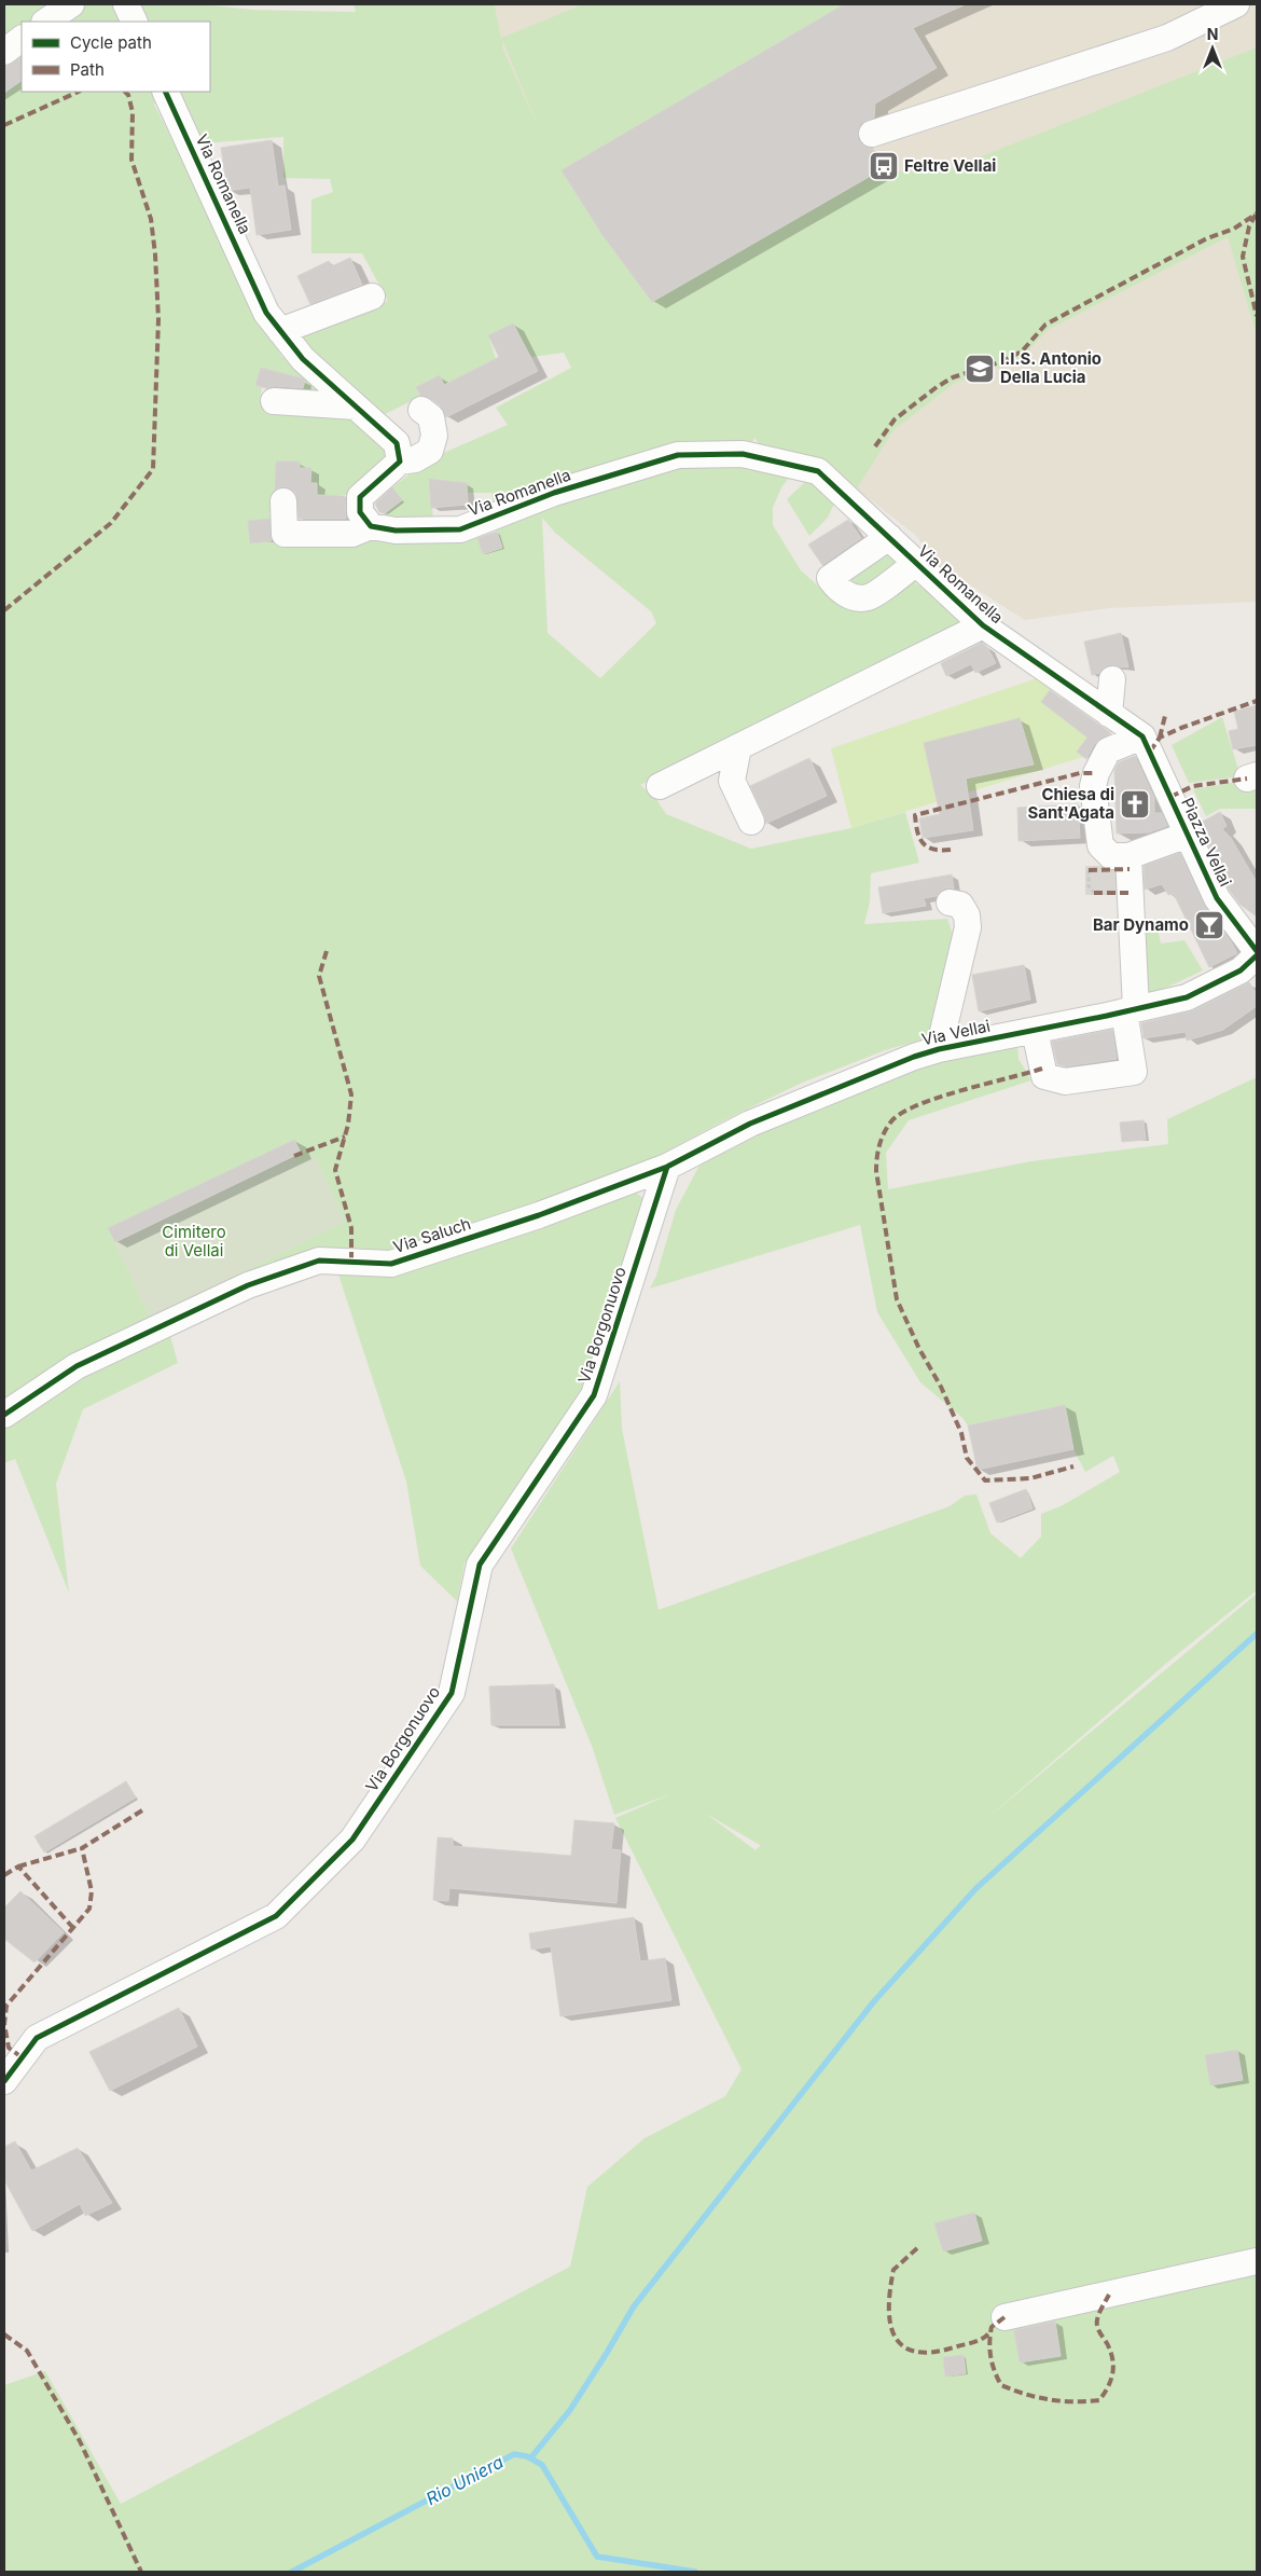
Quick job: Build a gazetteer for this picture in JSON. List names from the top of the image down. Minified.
{"streets":{"street":["Via Romanella","Piazza Vellai","Via Vellai","Via Saluch","Via Borgonuovo"]},"crossings":[["Via Romanella","Piazza Vellai"],["Piazza Vellai","Via Vellai"],["Via Vellai","Via Saluch"],["Via Vellai","Via Borgonuovo"],["Via Saluch","Via Borgonuovo"]],"water":["Rio Uniera"],"parks":["Cimitero di Vellai"],"places":{"bus stop":["Feltre Vellai"],"school or university":["I.I.S. Antonio Della Lucia"],"church":["Chiesa di Sant'Agata"],"bar":["Bar Dynamo"]},"legend":["Cycle path","Path"],"north":"top"}
